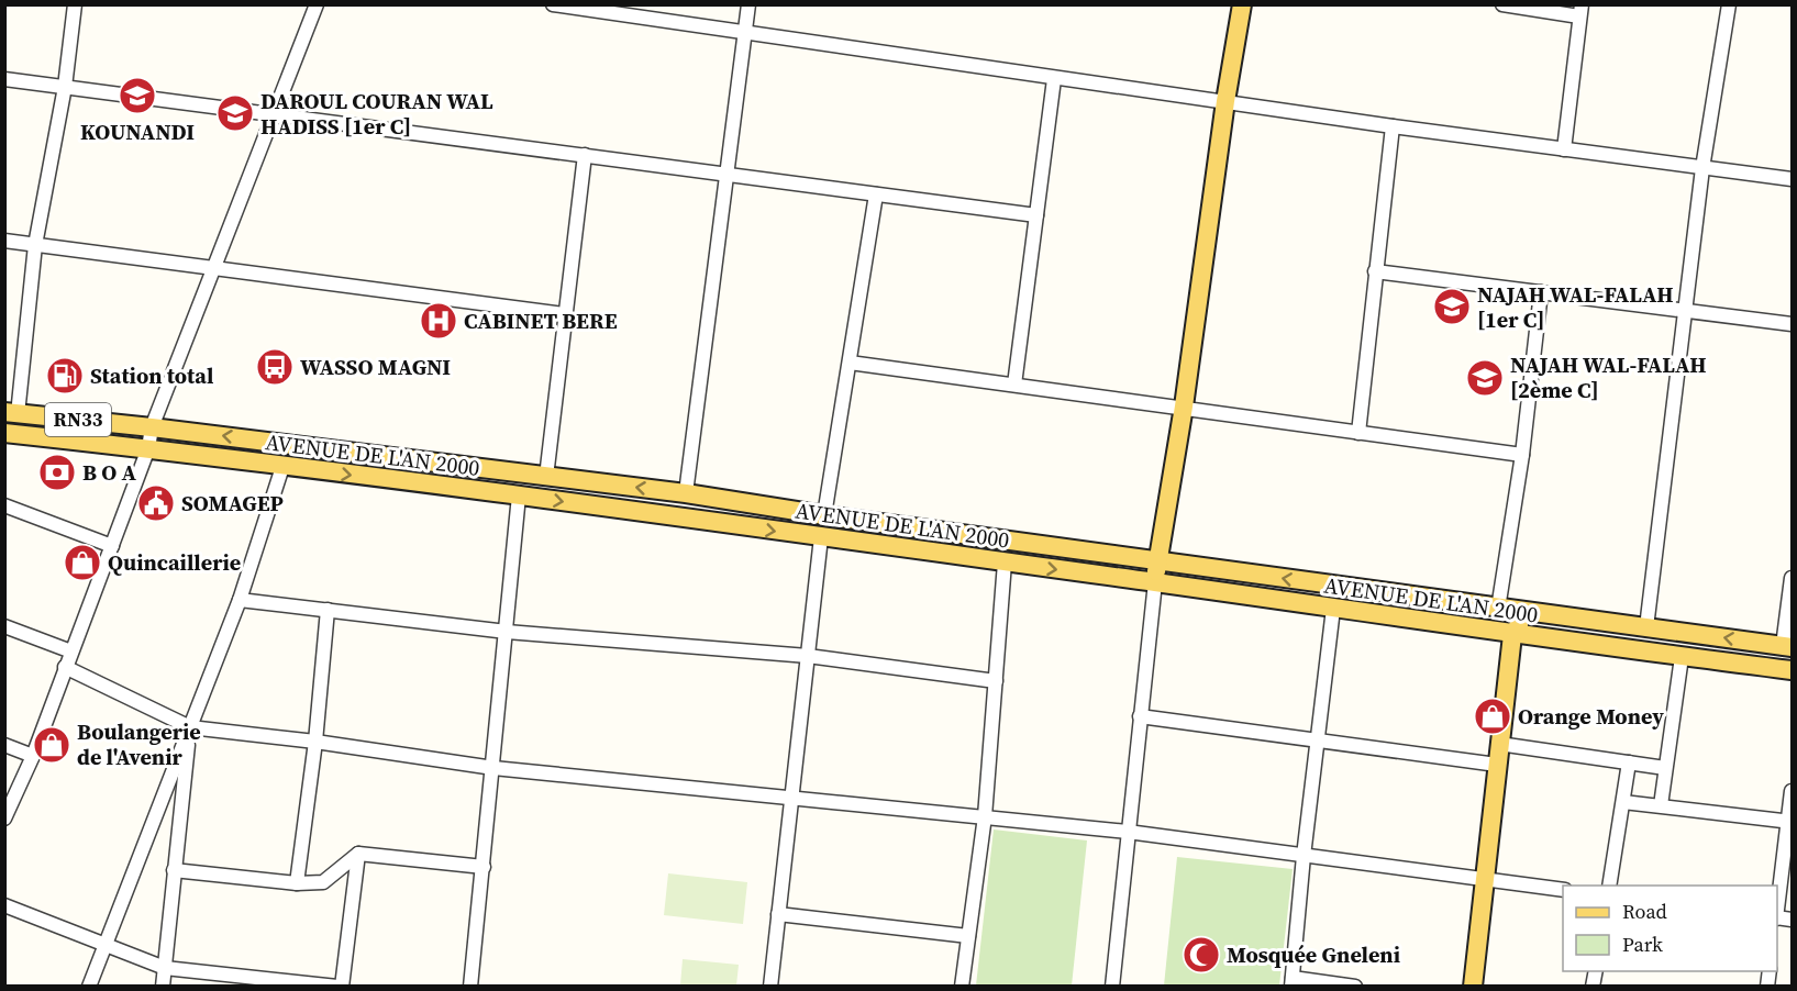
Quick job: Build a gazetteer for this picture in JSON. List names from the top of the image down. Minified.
{"streets":{"main road":["RN33","AVENUE DE L'AN 2000"]},"places":{"school or university":["KOUNANDI","DAROUL COURAN WAL HADISS [1er C]","NAJAH WAL-FALAH [1er C]","NAJAH WAL-FALAH [2ème C]"],"hospital":["CABINET BERE"],"bus stop":["WASSO MAGNI"],"fuel station":["Station total"],"bank":["B O A"],"public building":["SOMAGEP"],"shop":["Quincaillerie","Orange Money","Boulangerie de l'Avenir"],"mosque":["Mosquée Gneleni"]},"legend":["Road","Park"]}
